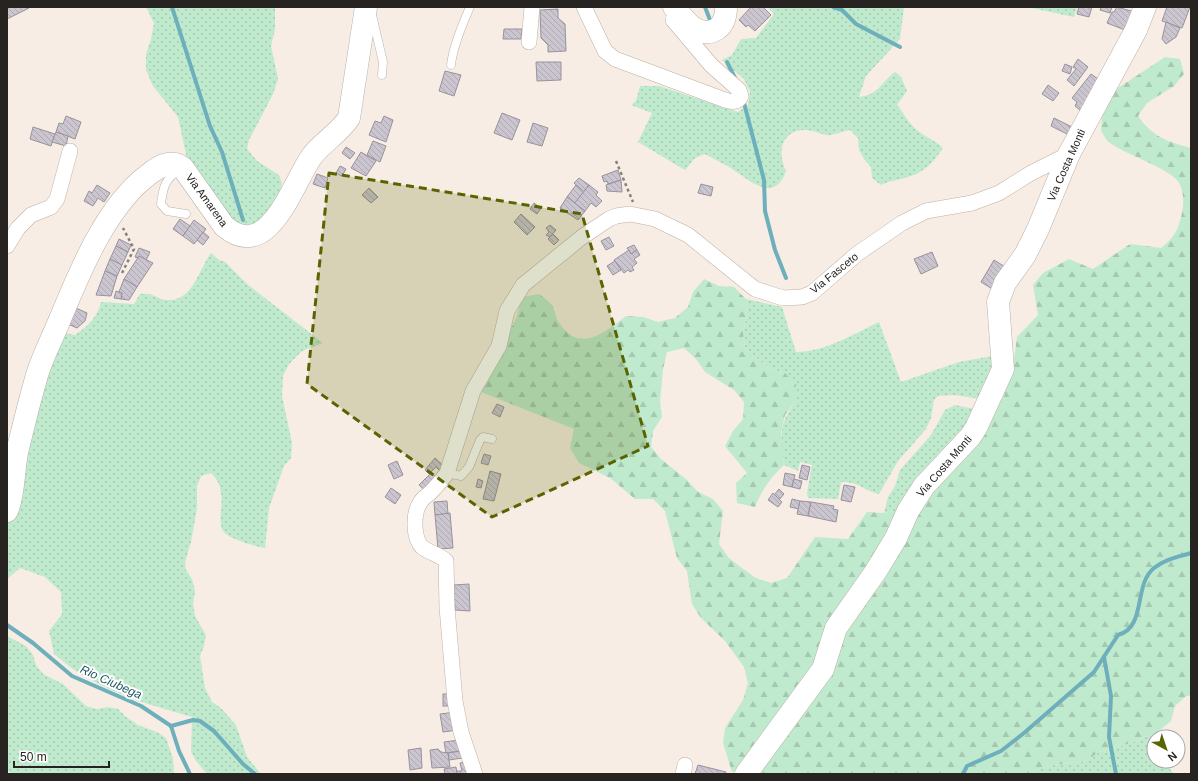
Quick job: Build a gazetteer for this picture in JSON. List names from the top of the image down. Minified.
{"streets":{"street":["Via Costa Monti","Via Amarena","Via Fasceto"]},"crossings":[["Via Costa Monti","Via Fasceto"]],"water":["Rio Ciubega"],"scale_bar":"50 m","north":"bottom right"}
